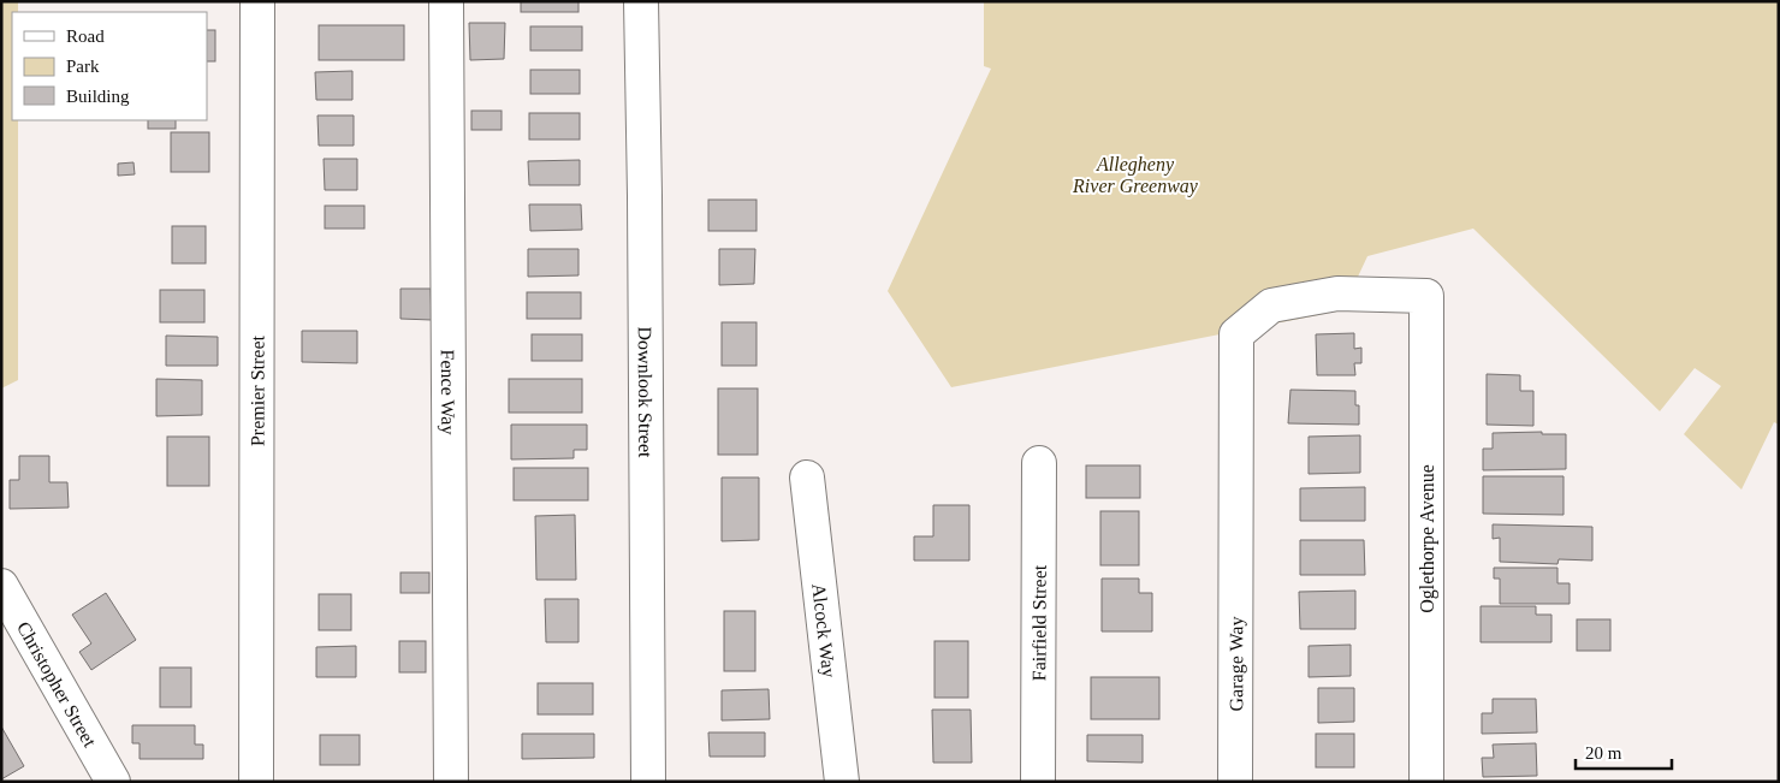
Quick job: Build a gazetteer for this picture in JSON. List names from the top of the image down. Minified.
{"streets":{"street":["Premier Street","Fence Way","Downlook Street","Oglethorpe Avenue","Fairfield Street","Alcock Way","Garage Way","Christopher Street"]},"crossings":[["Oglethorpe Avenue","Garage Way"]],"parks":["Allegheny River Greenway"],"legend":["Road","Park","Building"],"scale_bar":"20 m"}
